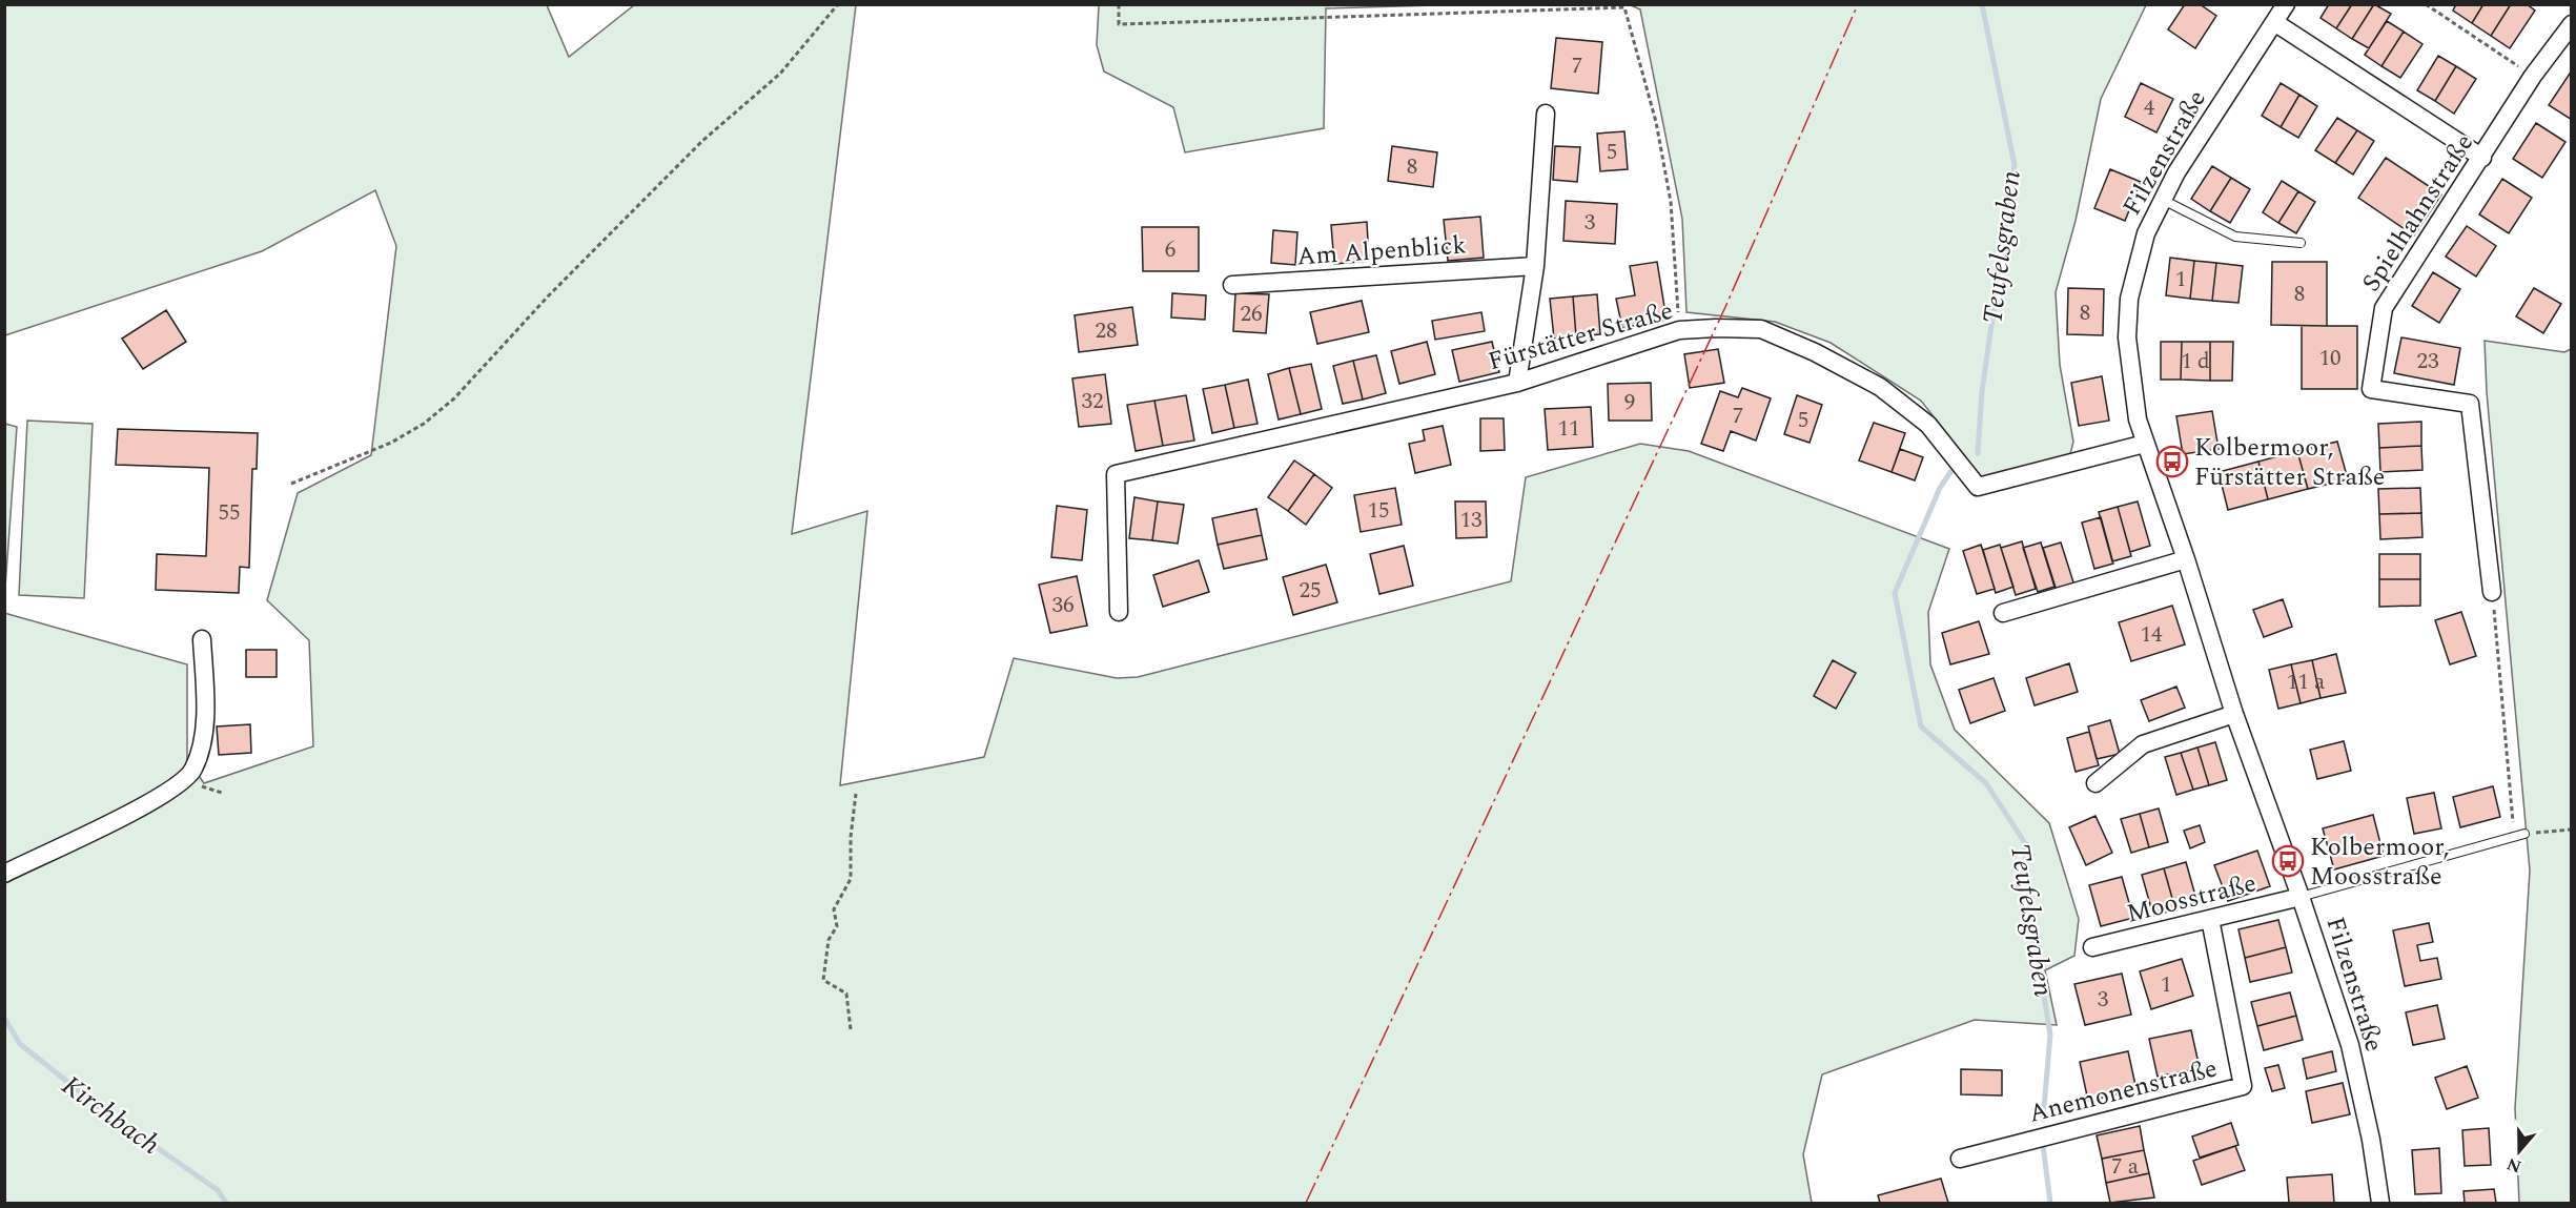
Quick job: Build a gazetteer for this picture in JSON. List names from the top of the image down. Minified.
{"streets":{"street":["Filzenstraße","Spielhahnstraße","Am Alpenblick","Fürstätter Straße","Moosstraße","Anemonenstraße"]},"crossings":[["Filzenstraße","Fürstätter Straße"],["Filzenstraße","Moosstraße"],["Moosstraße","Anemonenstraße"]],"water":["Teufelsgraben","Kirchbach"],"places":{"bus stop":["Kolbermoor, Fürstätter Straße","Kolbermoor, Moosstraße"]},"house_numbers":["7","4","5","8","3","6","1","8","8","26","28","10","1 d","23","32","9","7","5","11","15","55","13","25","36","14","11 a","1","3","7 a"],"north":"bottom"}
